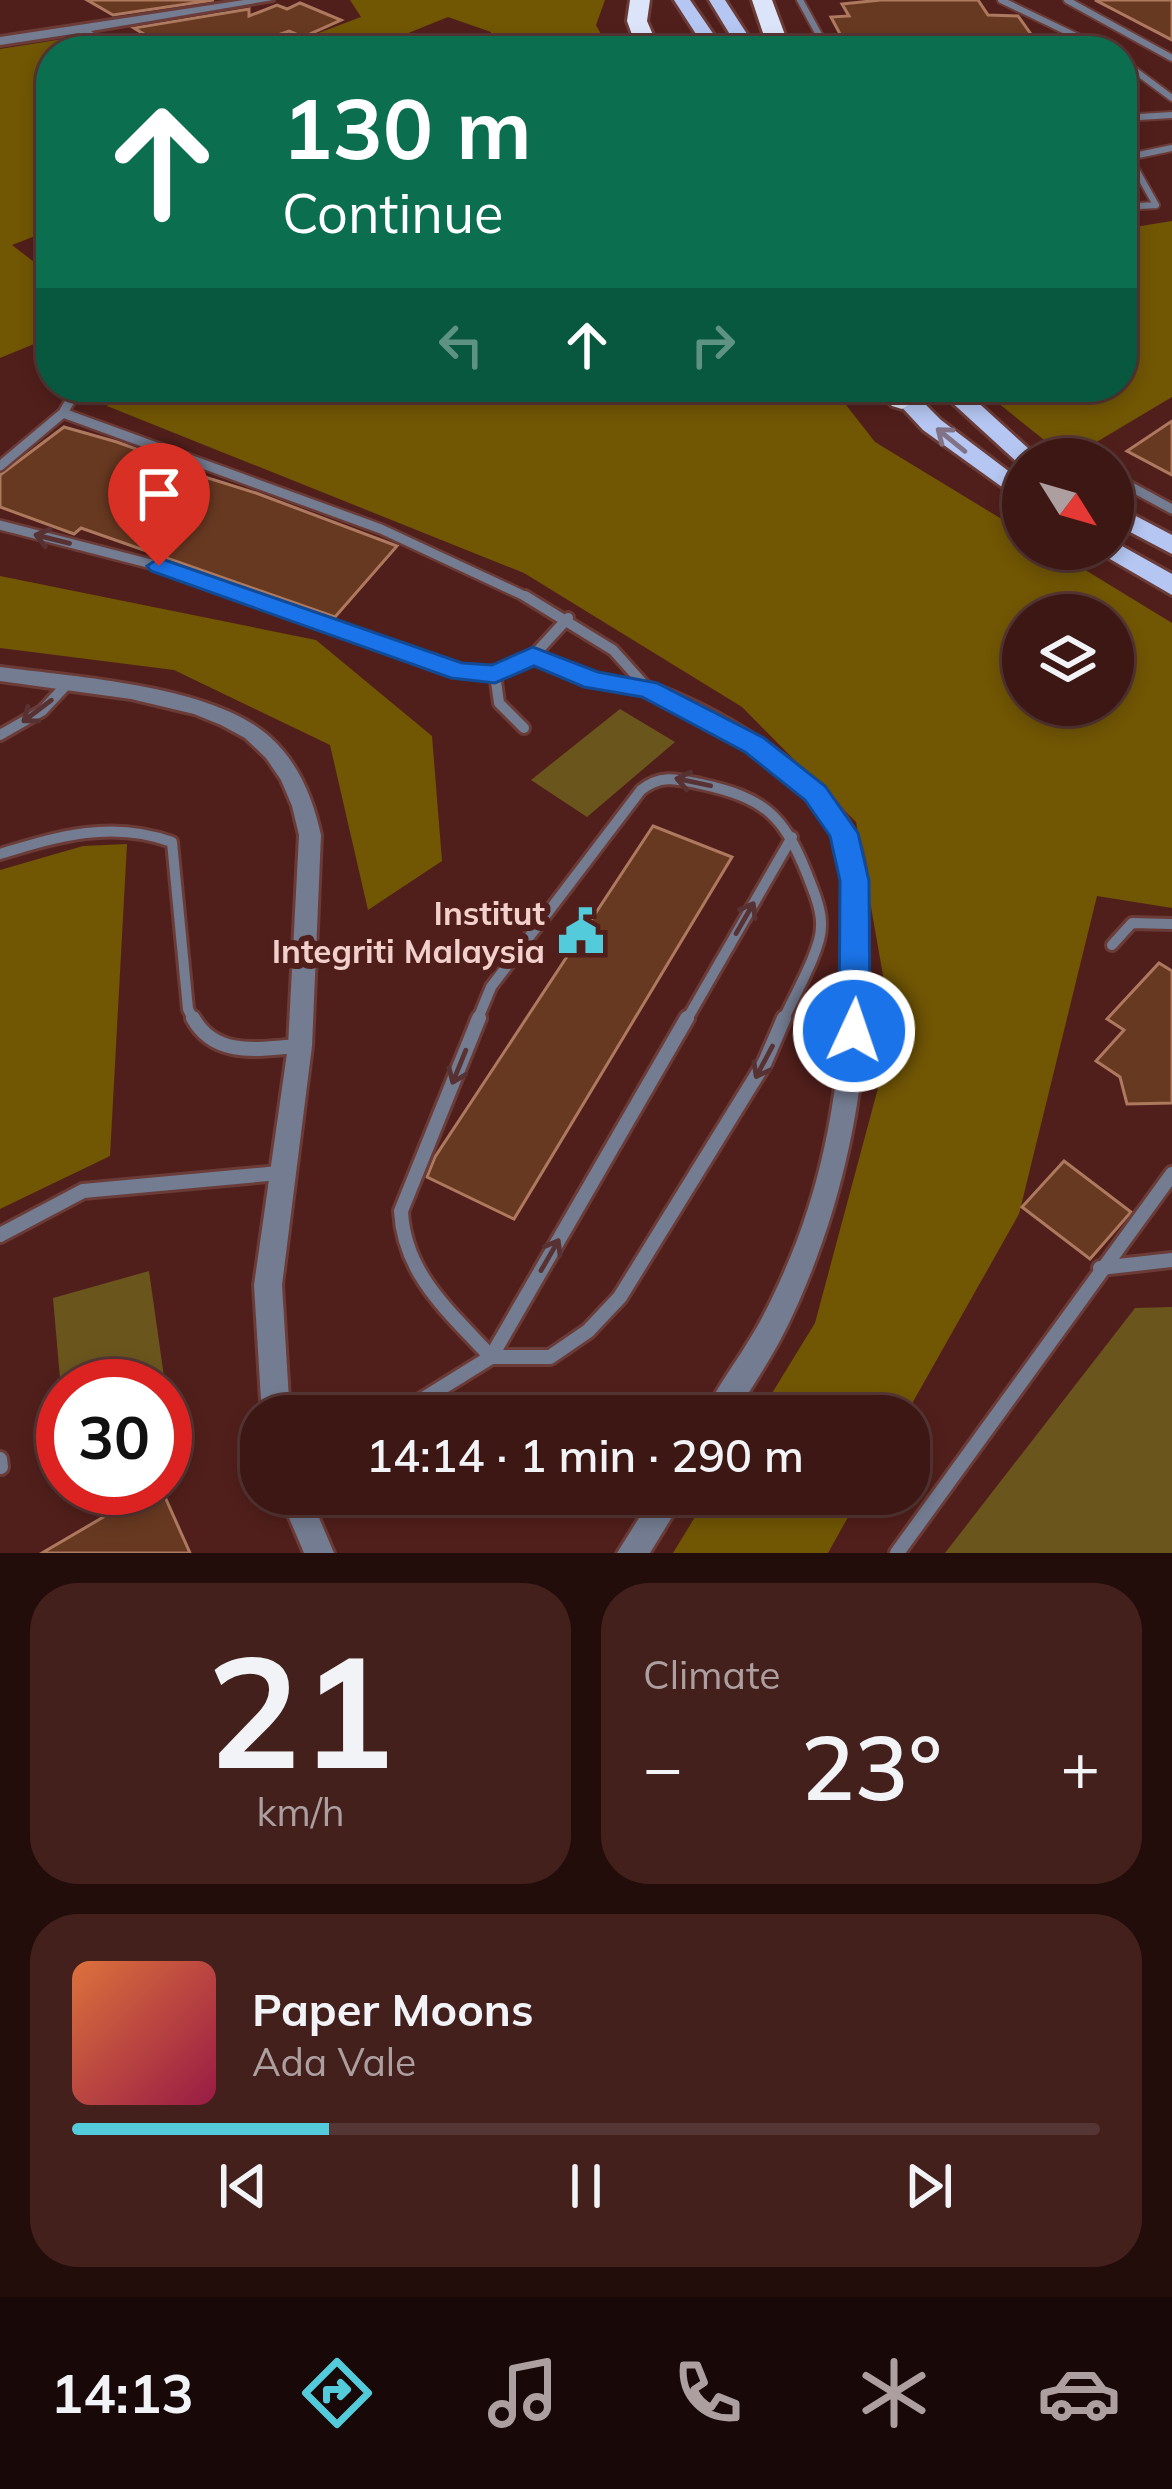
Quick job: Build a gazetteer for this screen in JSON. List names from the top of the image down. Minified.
{"places":{"public building":["Institut Integriti Malaysia"]},"north":"bottom right","page":{"turn":["130 m","Continue"],"limit":"30","trip":"14:14 · 1 min · 290 m","tile":[["21","km/h"],"Climate"],"heat":["−","23°","+"],"song":["Paper Moons","Ada Vale"],"tabs":"14:13"}}
